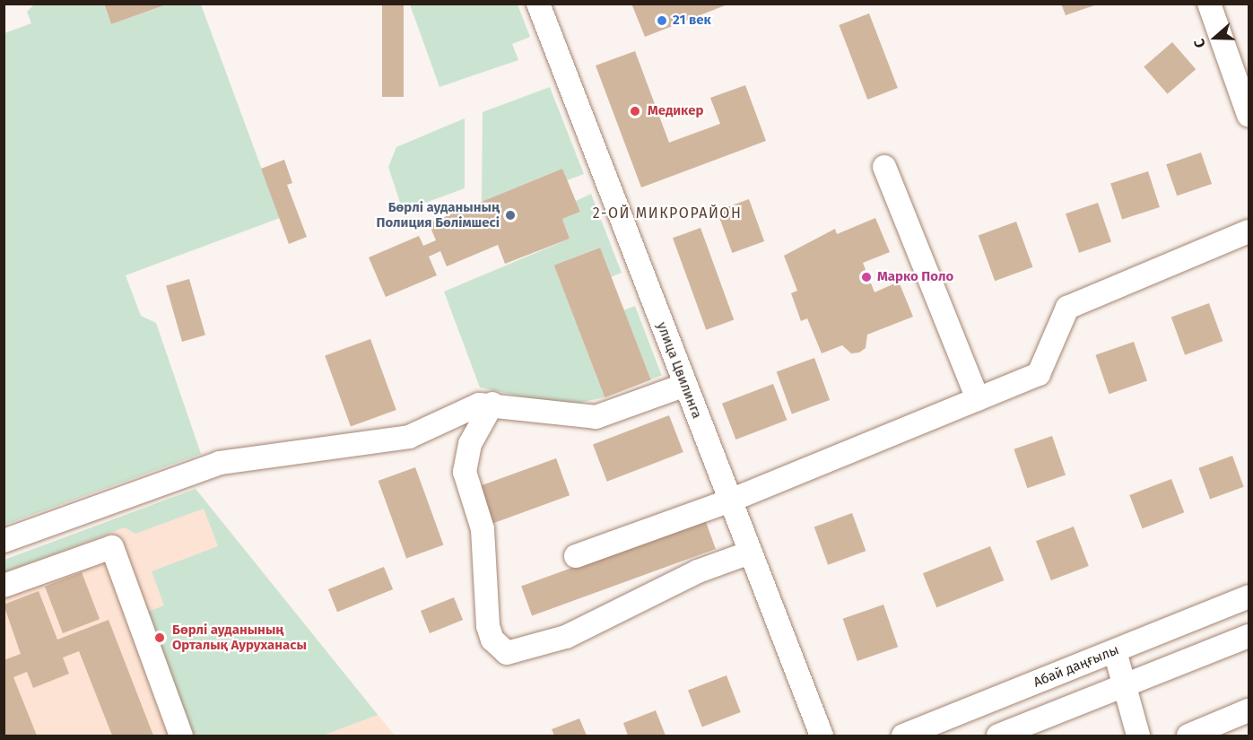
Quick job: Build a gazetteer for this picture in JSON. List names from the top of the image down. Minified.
{"streets":{"street":["улица Цвилинга","Абай даңғылы"]},"districts":["2-ОЙ МИКРОРАЙОН"],"places":["21 век","Медикер","Бөрлі ауданының Полиция Бөлімшесі","Марко Поло","Бөрлі ауданының Орталық Ауруханасы"],"north":"left"}
